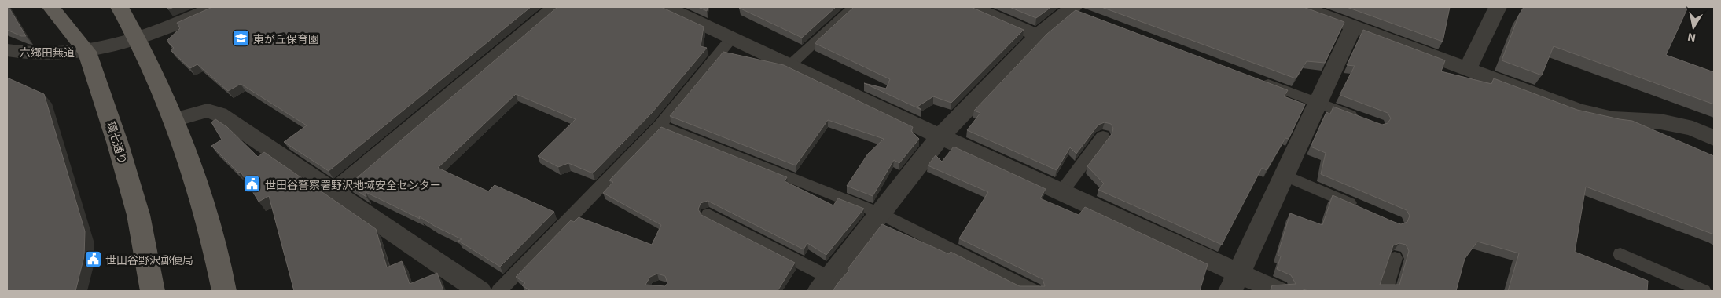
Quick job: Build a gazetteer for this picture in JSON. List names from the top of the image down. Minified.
{"streets":{"main road":["環七通り"],"street":["六郷田無道"]},"crossings":[["六郷田無道","環七通り"]],"places":{"school or university":["東が丘保育園"],"public building":["世田谷警察署野沢地域安全センター","世田谷野沢郵便局"]},"north":"bottom"}
